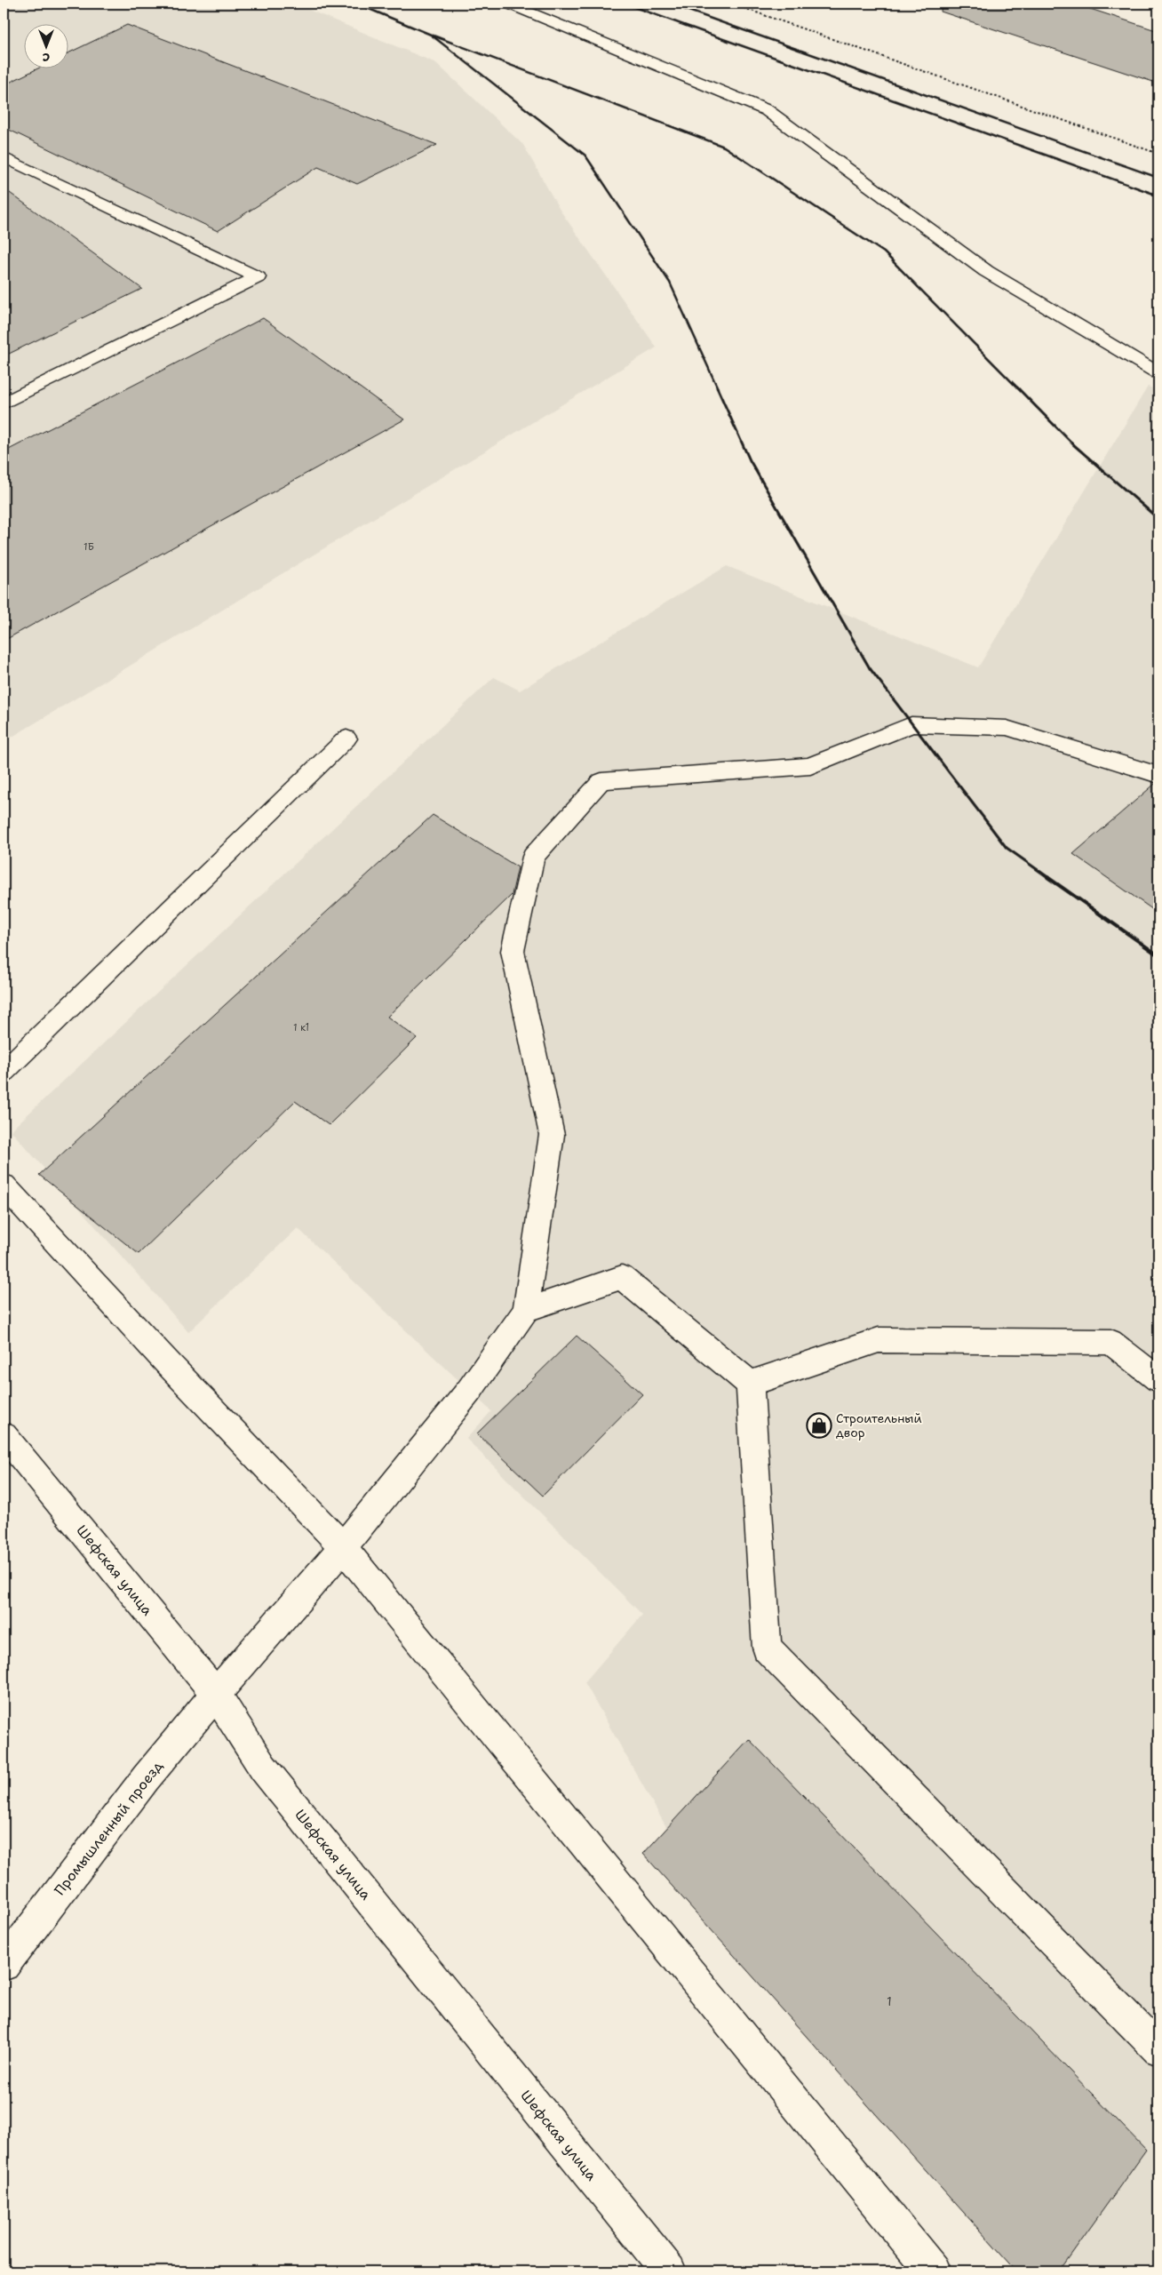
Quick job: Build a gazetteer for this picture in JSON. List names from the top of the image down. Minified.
{"streets":{"main road":["Шефская улица","Промышленный проезд"]},"crossings":[["Шефская улица","Промышленный проезд"]],"places":{"shop":["Строительный двор"]},"house_numbers":["1Б","1 к1","1"],"north":"bottom"}
